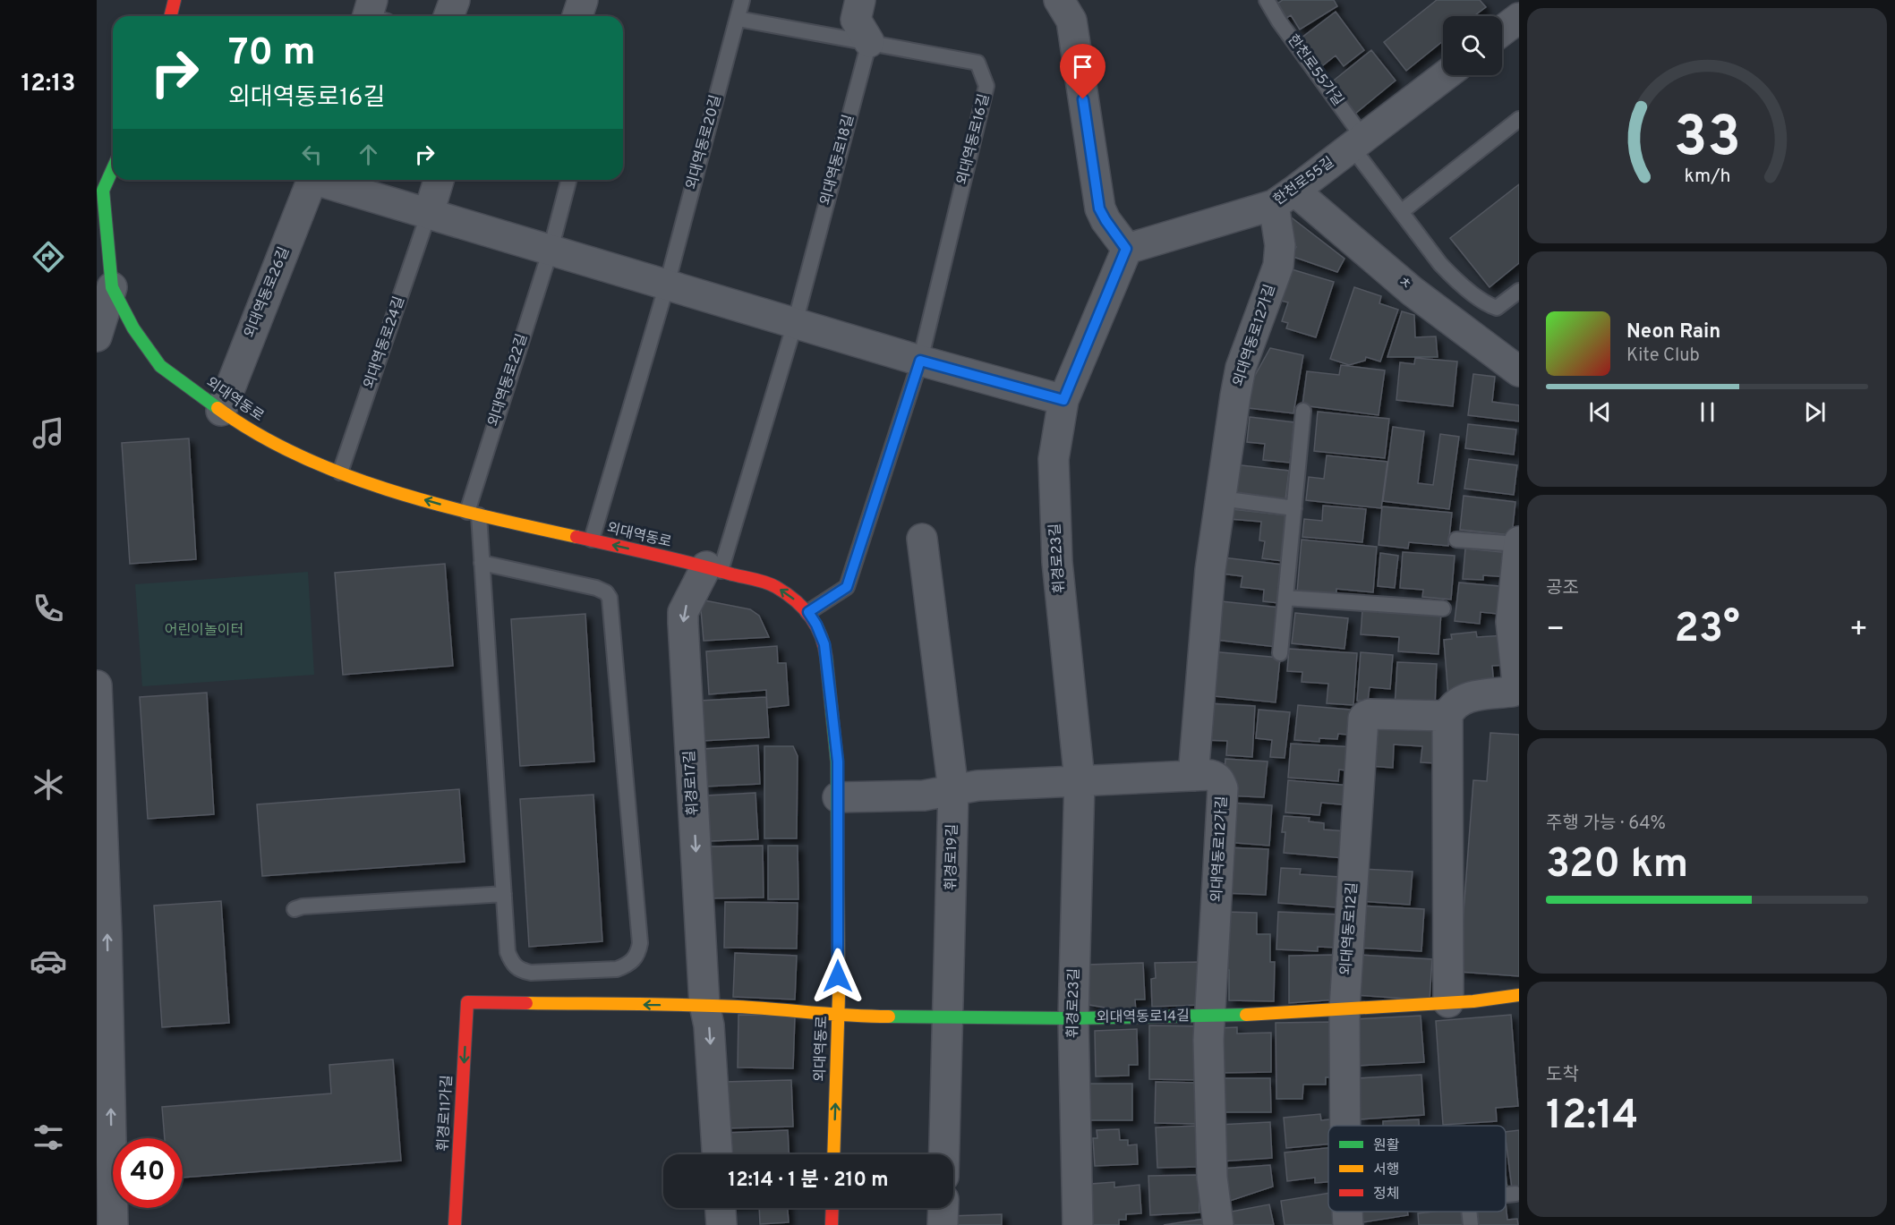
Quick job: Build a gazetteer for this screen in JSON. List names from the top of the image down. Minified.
{"streets":{"street":["한천로55길","ㅊ","외대역동로26길","외대역동로12가길","외대역동로24길","외대역동로","휘경로23길","휘경로17길","휘경로19길","외대역동로12길","외대역동로14길","휘경로11가길"],"lane":["한천로55가길","외대역동로16길","외대역동로20길","외대역동로18길","외대역동로22길"]},"crossings":[["한천로55가길","한천로55길"],["외대역동로16길","외대역동로20길"],["외대역동로16길","외대역동로18길"],["외대역동로16길","외대역동로"],["외대역동로20길","외대역동로"],["외대역동로18길","외대역동로"],["외대역동로18길","휘경로17길"],["한천로55길","ㅊ"],["한천로55길","외대역동로12가길"],["한천로55길","휘경로23길"],["ㅊ","외대역동로12가길"],["외대역동로26길","외대역동로"],["외대역동로12가길","외대역동로14길"],["외대역동로24길","외대역동로"],["외대역동로22길","외대역동로"],["외대역동로","휘경로17길"],["외대역동로","외대역동로14길"],["휘경로23길","외대역동로14길"],["휘경로17길","외대역동로14길"],["휘경로17길","휘경로11가길"],["휘경로19길","외대역동로14길"],["외대역동로12길","외대역동로14길"],["외대역동로14길","휘경로11가길"]],"one_way":["휘경로17길"],"parks":["어린이놀이터"],"legend":["원활","서행","정체"],"page":{"tabs":"12:13","turn":["70 m","외대역동로16길"],"song":["Neon Rain","Kite Club"],"tile":["공조",["주행 가능 · 64%","320 km"],["도착","12:14"]],"heat":["−","23°","+"],"limit":"40","trip":"12:14 · 1 분 · 210 m","gauge":["33","km/h"]}}
